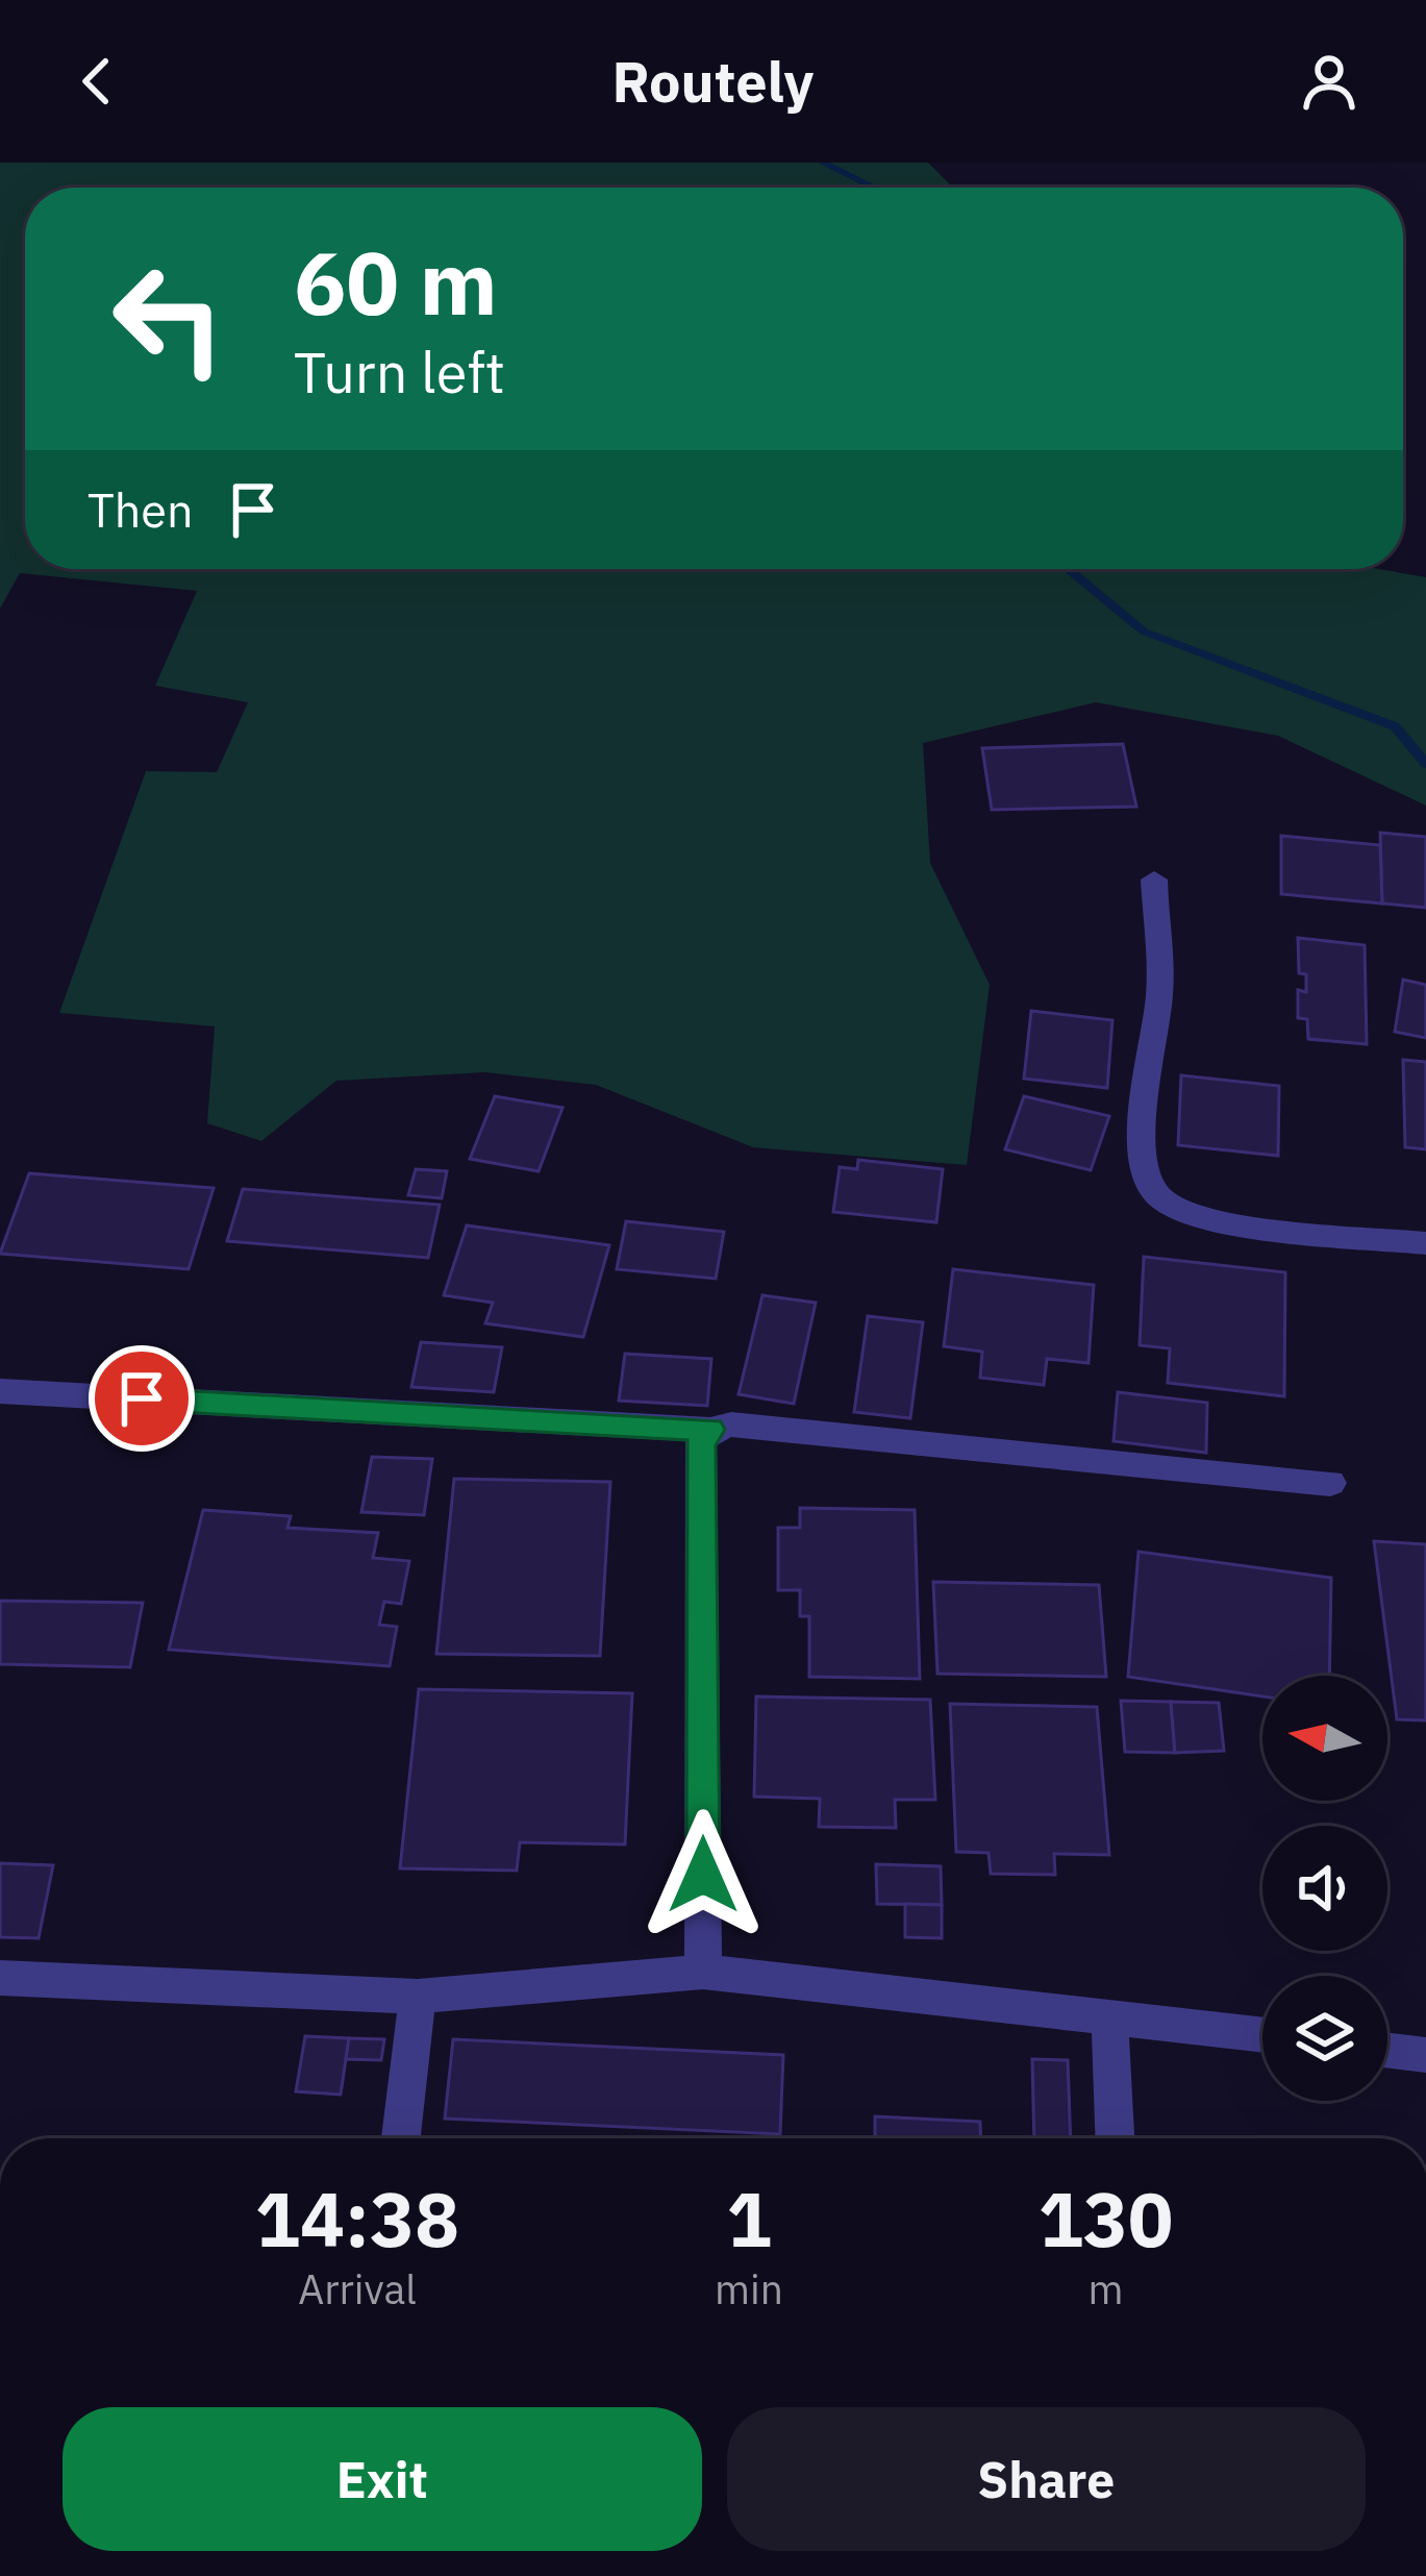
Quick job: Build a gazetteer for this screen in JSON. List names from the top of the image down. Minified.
{"north":"left","page":{"header":"Routely","turn":["60 m","Turn left"],"then":"Then","eta":["14:38","Arrival","1","min","130","m"],"buttons":["Exit","Share"]}}
